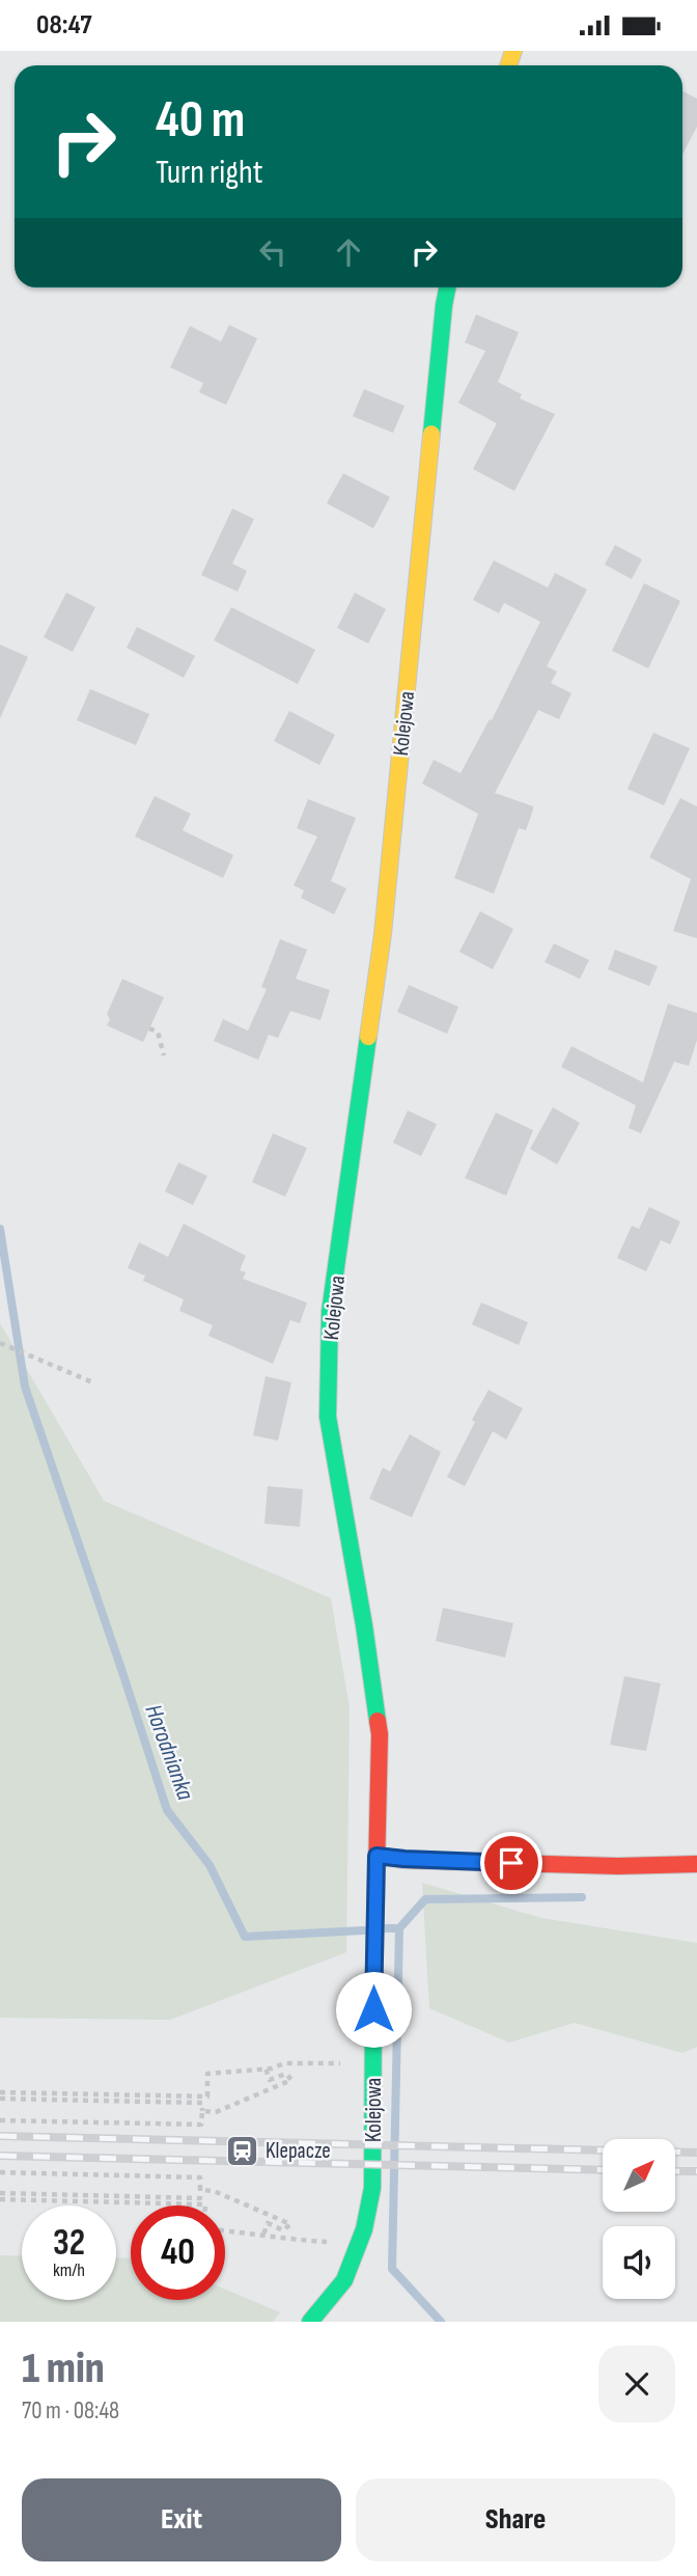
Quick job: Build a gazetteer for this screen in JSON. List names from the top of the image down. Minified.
{"streets":{"street":["Kolejowa"]},"water":["Horodnianka"],"places":{"station":["Klepacze"]},"north":"top right","page":{"status":"08:47","turn":["40 m","Turn right"],"speed":"32 km/h","limit":"40","heading":["1 min","70 m · 08:48"],"buttons":["Exit","Share"]}}
